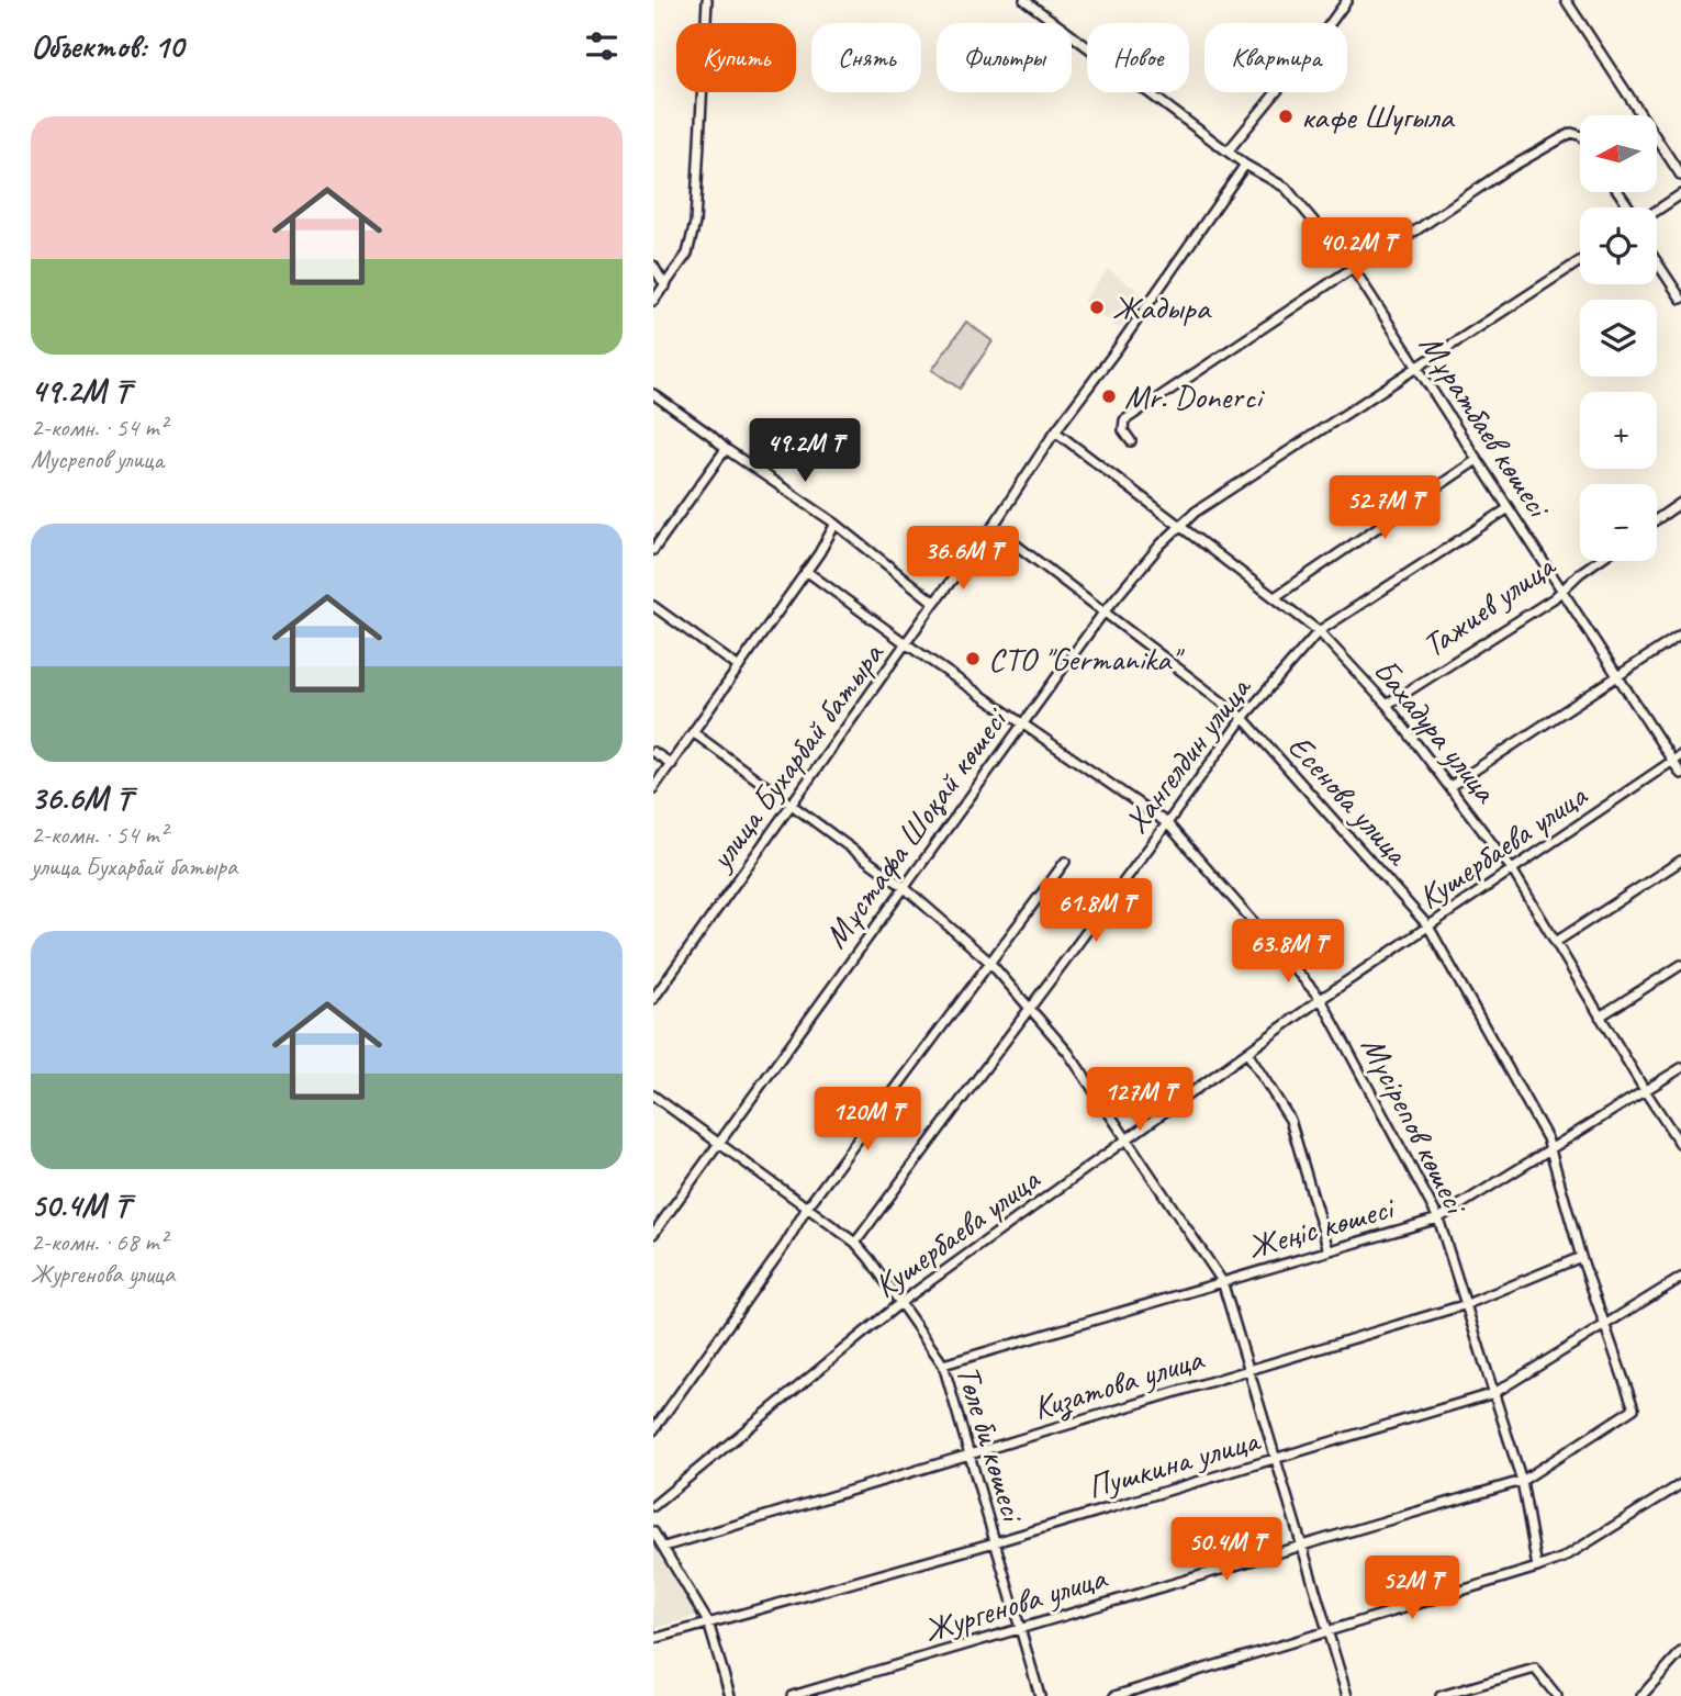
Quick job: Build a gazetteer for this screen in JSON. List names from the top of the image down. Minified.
{"streets":{"street":["Мұратбаев көшесі","Тажиев улица","Бахадура улица","Хангелдин улица","улица Бухарбай батыра","Есенова улица","Мұстафа Шоқай көшесі","Кушербаева улица","Мүсірепов көшесі","Жеңіс көшесі","Кизатова улица","Төле би көшесі","Пушкина улица","Жургенова улица"]},"crossings":[["Мұратбаев көшесі","Тажиев улица"],["Мұратбаев көшесі","Хангелдин улица"],["Мұратбаев көшесі","улица Бухарбай батыра"],["Мұратбаев көшесі","Мұстафа Шоқай көшесі"],["Мұратбаев көшесі","Кушербаева улица"],["Тажиев улица","Бахадура улица"],["Бахадура улица","Хангелдин улица"],["Бахадура улица","улица Бухарбай батыра"],["Бахадура улица","Мұстафа Шоқай көшесі"],["Бахадура улица","Кушербаева улица"],["Бахадура улица","Жеңіс көшесі"],["Хангелдин улица","Есенова улица"],["Хангелдин улица","Мүсірепов көшесі"],["Хангелдин улица","Төле би көшесі"],["улица Бухарбай батыра","Есенова улица"],["улица Бухарбай батыра","Мүсірепов көшесі"],["Есенова улица","Мұстафа Шоқай көшесі"],["Есенова улица","Кушербаева улица"],["Есенова улица","Жеңіс көшесі"],["Есенова улица","Кизатова улица"],["Есенова улица","Пушкина улица"],["Есенова улица","Жургенова улица"],["Мұстафа Шоқай көшесі","Мүсірепов көшесі"],["Мұстафа Шоқай көшесі","Төле би көшесі"],["Кушербаева улица","Мүсірепов көшесі"],["Кушербаева улица","Төле би көшесі"],["Мүсірепов көшесі","Жеңіс көшесі"],["Мүсірепов көшесі","Кизатова улица"],["Мүсірепов көшесі","Пушкина улица"],["Мүсірепов көшесі","Жургенова улица"],["Жеңіс көшесі","Төле би көшесі"],["Кизатова улица","Төле би көшесі"],["Төле би көшесі","Пушкина улица"],["Төле би көшесі","Жургенова улица"]],"places":["кафе Шугыла","Жадыра","Mr. Donerci","СТО \"Germanika\""],"north":"left","page":{"heading":"Объектов: 10","chip":["Купить","Снять","Фильтры","Новое","Квартира"],"list":[{"name":"49.2M ₸","note":"2-комн. · 54 m² · Мусрепов улица"},{"name":"36.6M ₸","note":"2-комн. · 54 m² · улица Бухарбай батыра"},{"name":"50.4M ₸","note":"2-комн. · 68 m² · Жургенова улица"}],"map_buttons":["+","−"],"price":["40.2M ₸","49.2M ₸","52.7M ₸","36.6M ₸","61.8M ₸","63.8M ₸","127M ₸","120M ₸","50.4M ₸","52M ₸"]}}
